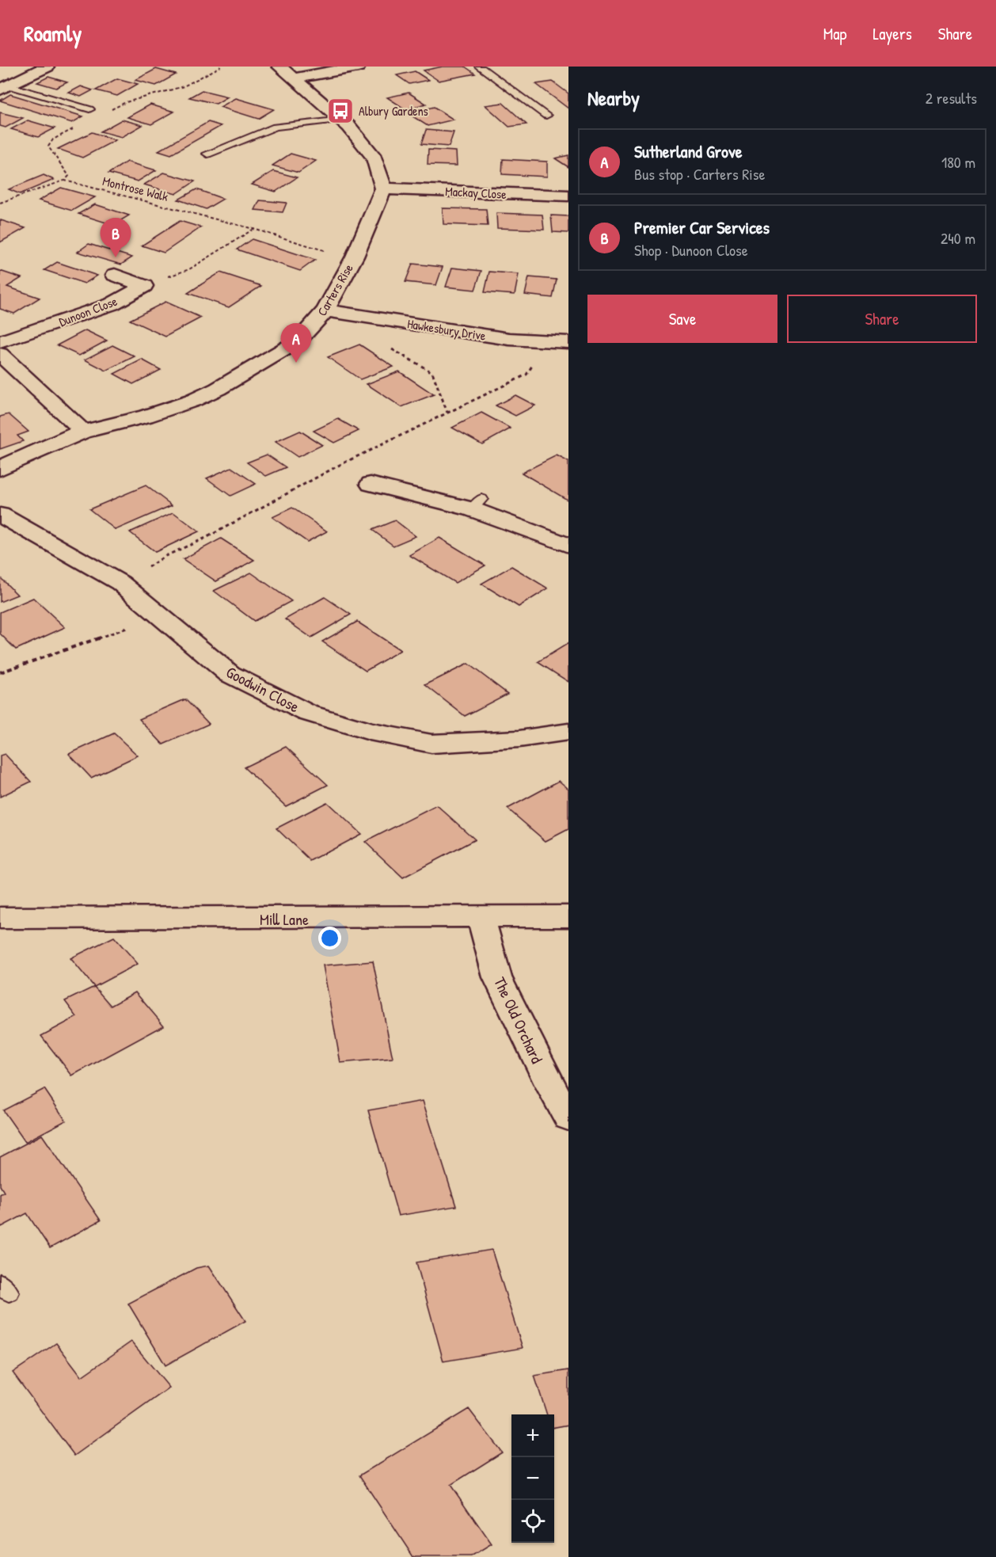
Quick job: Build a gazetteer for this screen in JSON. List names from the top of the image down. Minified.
{"streets":{"street":["Mackay Close","Carters Rise","Dunoon Close","Hawkesbury Drive","Goodwin Close","Mill Lane","The Old Orchard"],"path":["Montrose Walk"]},"crossings":[["Montrose Walk","Carters Rise"],["Mackay Close","Carters Rise"],["Carters Rise","Hawkesbury Drive"],["Mill Lane","The Old Orchard"]],"places":{"bus stop":["Albury Gardens"]},"page":{"header":"Roamly","nav":["Map","Layers","Share"],"heading":["Nearby","2 results"],"list":[{"mark":"A","name":"Sutherland Grove","note":"Bus stop · Carters Rise","value":"180 m"},{"mark":"B","name":"Premier Car Services","note":"Shop · Dunoon Close","value":"240 m"}],"pins":["B","A"],"buttons":["Save","Share"],"map_buttons":["+","−"]}}
